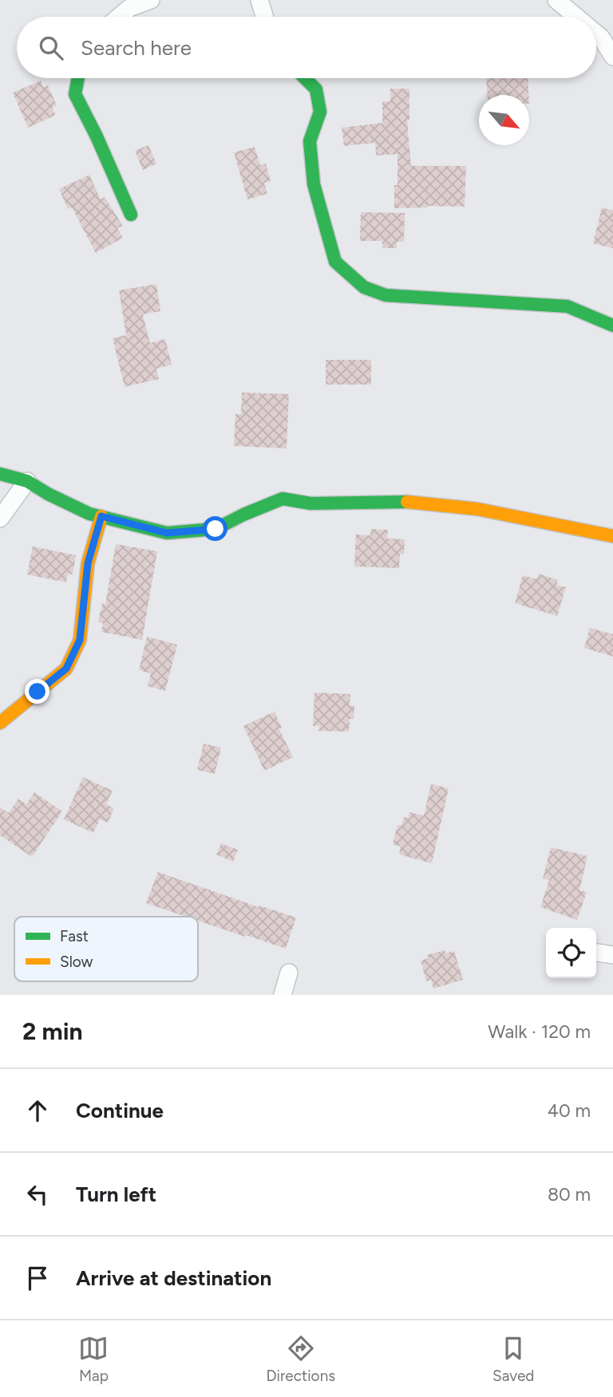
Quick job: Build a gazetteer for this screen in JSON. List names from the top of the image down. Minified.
{"legend":["Fast","Slow"],"north":"bottom right","page":{"search":"Search here","heading":["2 min","Walk · 120 m"],"list":[["Continue","40 m"],["Turn left","80 m"],"Arrive at destination"],"nav":["Map","Directions","Saved"]}}
